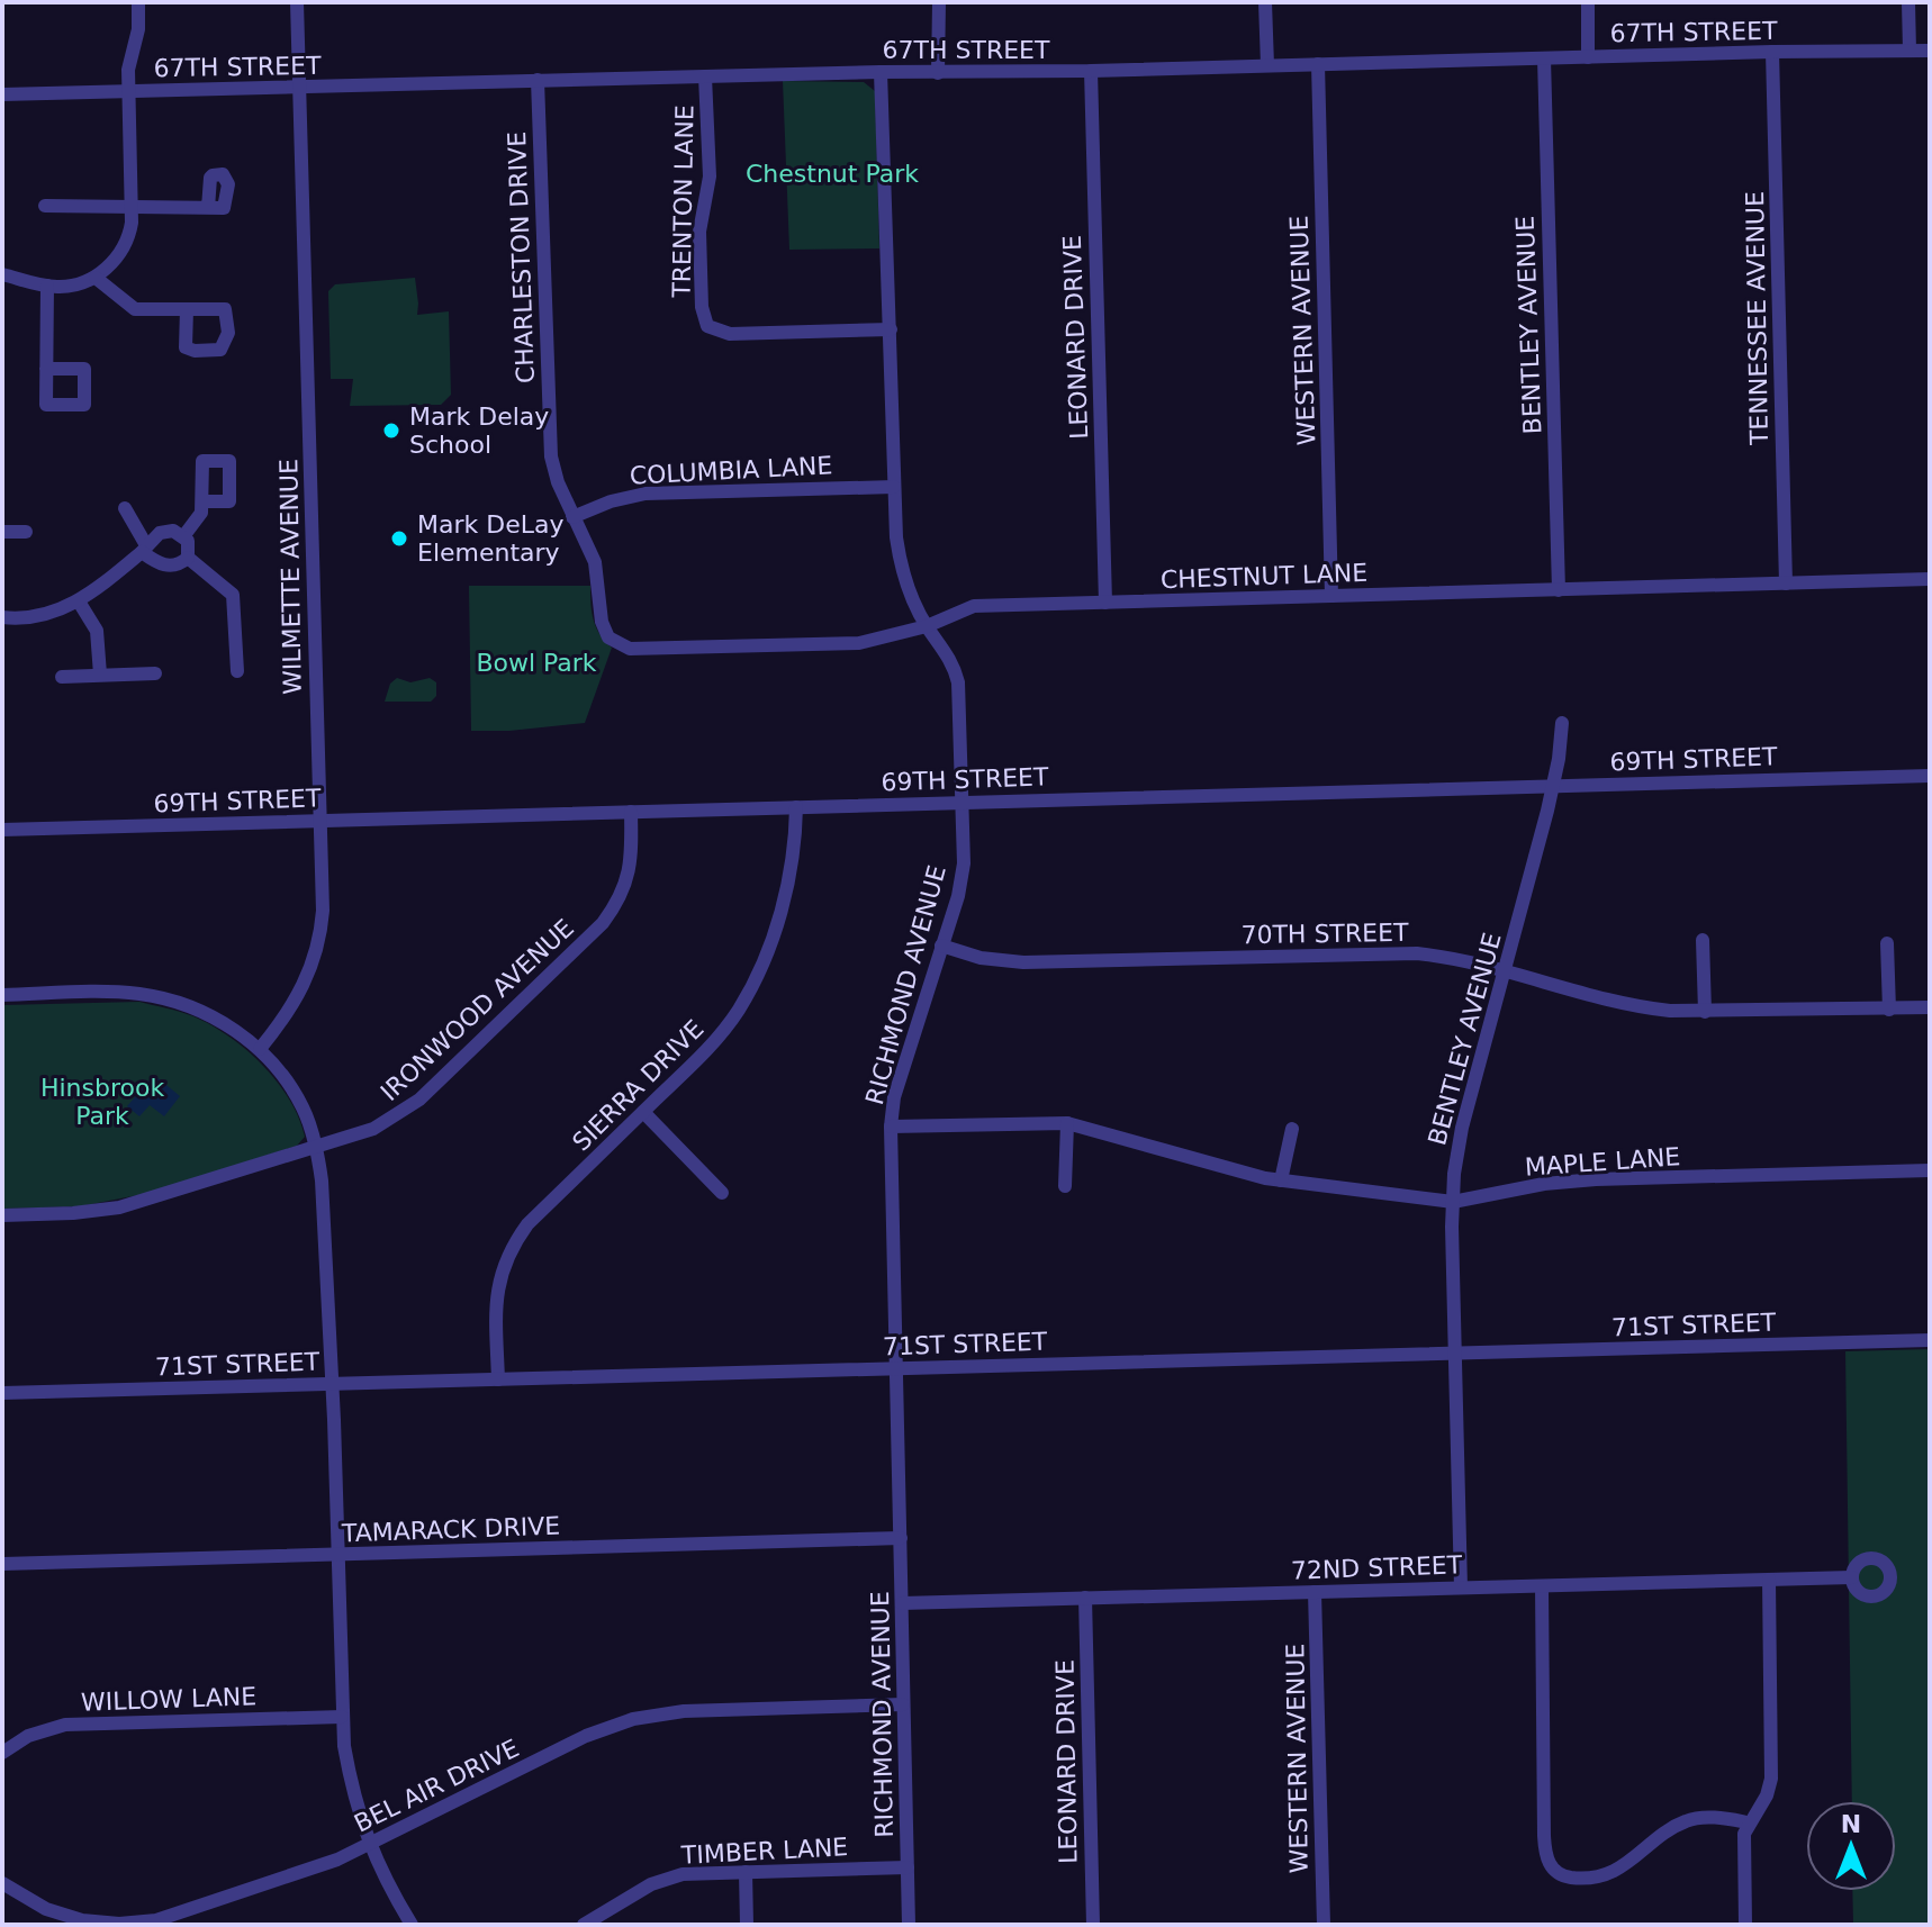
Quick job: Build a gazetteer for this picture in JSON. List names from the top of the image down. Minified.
{"streets":{"street":["67TH STREET","TRENTON LANE","CHARLESTON DRIVE","TENNESSEE AVENUE","BENTLEY AVENUE","WESTERN AVENUE","LEONARD DRIVE","COLUMBIA LANE","CHESTNUT LANE","WILMETTE AVENUE","69TH STREET","70TH STREET","RICHMOND AVENUE","IRONWOOD AVENUE","SIERRA DRIVE","MAPLE LANE","71ST STREET","TAMARACK DRIVE","72ND STREET","WILLOW LANE","BEL AIR DRIVE","TIMBER LANE"]},"crossings":[["67TH STREET","TRENTON LANE"],["67TH STREET","CHARLESTON DRIVE"],["67TH STREET","TENNESSEE AVENUE"],["67TH STREET","BENTLEY AVENUE"],["67TH STREET","WESTERN AVENUE"],["67TH STREET","LEONARD DRIVE"],["67TH STREET","WILMETTE AVENUE"],["67TH STREET","RICHMOND AVENUE"],["TRENTON LANE","RICHMOND AVENUE"],["CHARLESTON DRIVE","COLUMBIA LANE"],["CHARLESTON DRIVE","CHESTNUT LANE"],["TENNESSEE AVENUE","CHESTNUT LANE"],["BENTLEY AVENUE","CHESTNUT LANE"],["BENTLEY AVENUE","69TH STREET"],["BENTLEY AVENUE","70TH STREET"],["BENTLEY AVENUE","MAPLE LANE"],["BENTLEY AVENUE","71ST STREET"],["BENTLEY AVENUE","72ND STREET"],["WESTERN AVENUE","CHESTNUT LANE"],["WESTERN AVENUE","72ND STREET"],["LEONARD DRIVE","CHESTNUT LANE"],["LEONARD DRIVE","72ND STREET"],["COLUMBIA LANE","RICHMOND AVENUE"],["CHESTNUT LANE","RICHMOND AVENUE"],["WILMETTE AVENUE","69TH STREET"],["69TH STREET","RICHMOND AVENUE"],["69TH STREET","IRONWOOD AVENUE"],["69TH STREET","SIERRA DRIVE"],["70TH STREET","RICHMOND AVENUE"],["RICHMOND AVENUE","MAPLE LANE"],["RICHMOND AVENUE","71ST STREET"],["RICHMOND AVENUE","TAMARACK DRIVE"],["RICHMOND AVENUE","72ND STREET"],["RICHMOND AVENUE","BEL AIR DRIVE"],["RICHMOND AVENUE","TIMBER LANE"],["SIERRA DRIVE","71ST STREET"]],"parks":["Chestnut Park","Bowl Park","Hinsbrook Park"],"places":["Mark Delay School","Mark DeLay Elementary"],"north":"top"}
